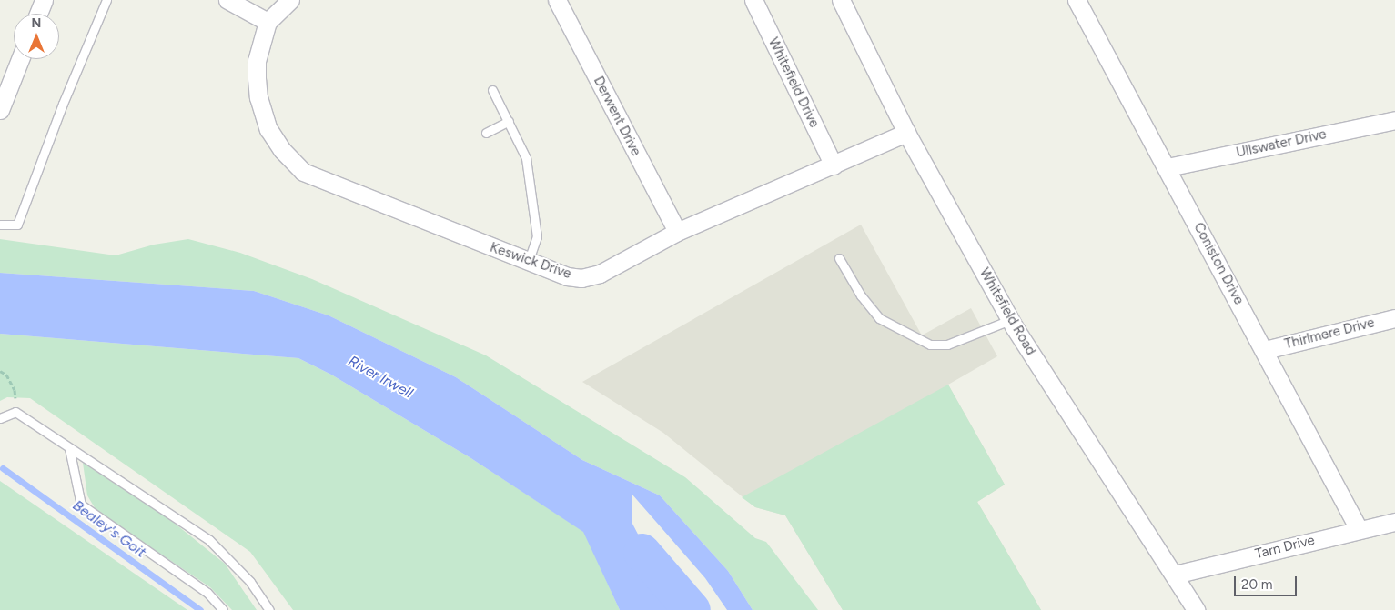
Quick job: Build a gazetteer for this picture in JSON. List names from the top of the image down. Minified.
{"streets":{"street":["Whitefield Drive","Derwent Drive","Ullswater Drive","Keswick Drive","Coniston Drive","Whitefield Road","Thirlmere Drive","Tarn Drive"]},"crossings":[["Whitefield Drive","Keswick Drive"],["Derwent Drive","Keswick Drive"],["Ullswater Drive","Coniston Drive"],["Keswick Drive","Whitefield Road"],["Coniston Drive","Thirlmere Drive"],["Coniston Drive","Tarn Drive"],["Whitefield Road","Tarn Drive"]],"water":["River Irwell","Bealey's Goit"],"scale_bar":"20 m","north":"top"}
